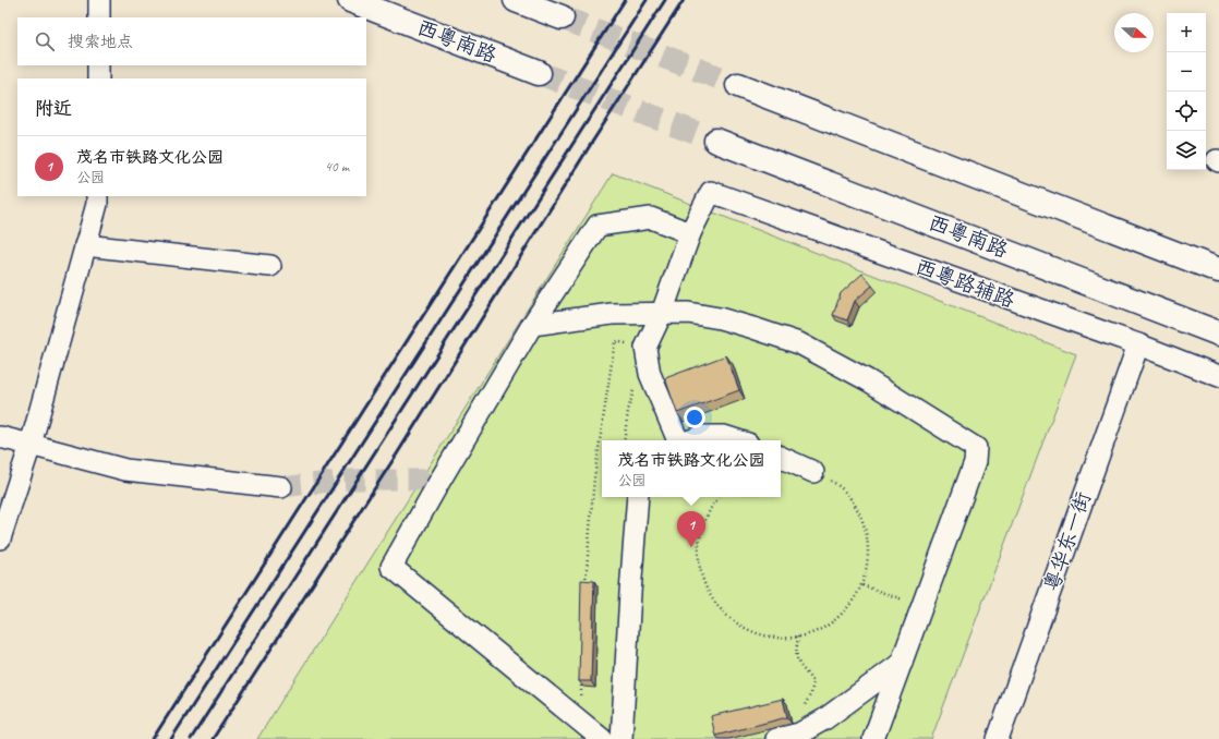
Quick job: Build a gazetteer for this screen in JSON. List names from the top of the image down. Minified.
{"streets":{"main road":["西粤南路"],"street":["西粤路辅路","粤华东一街"]},"crossings":[["西粤路辅路","粤华东一街"]],"north":"right","page":{"map_buttons":["+","−"],"search":"搜索地点","heading":"附近","list":[{"mark":"1","name":"茂名市铁路文化公园","note":"公园","value":"40 m"}],"popup":["茂名市铁路文化公园","公园"],"pins":"1"}}
